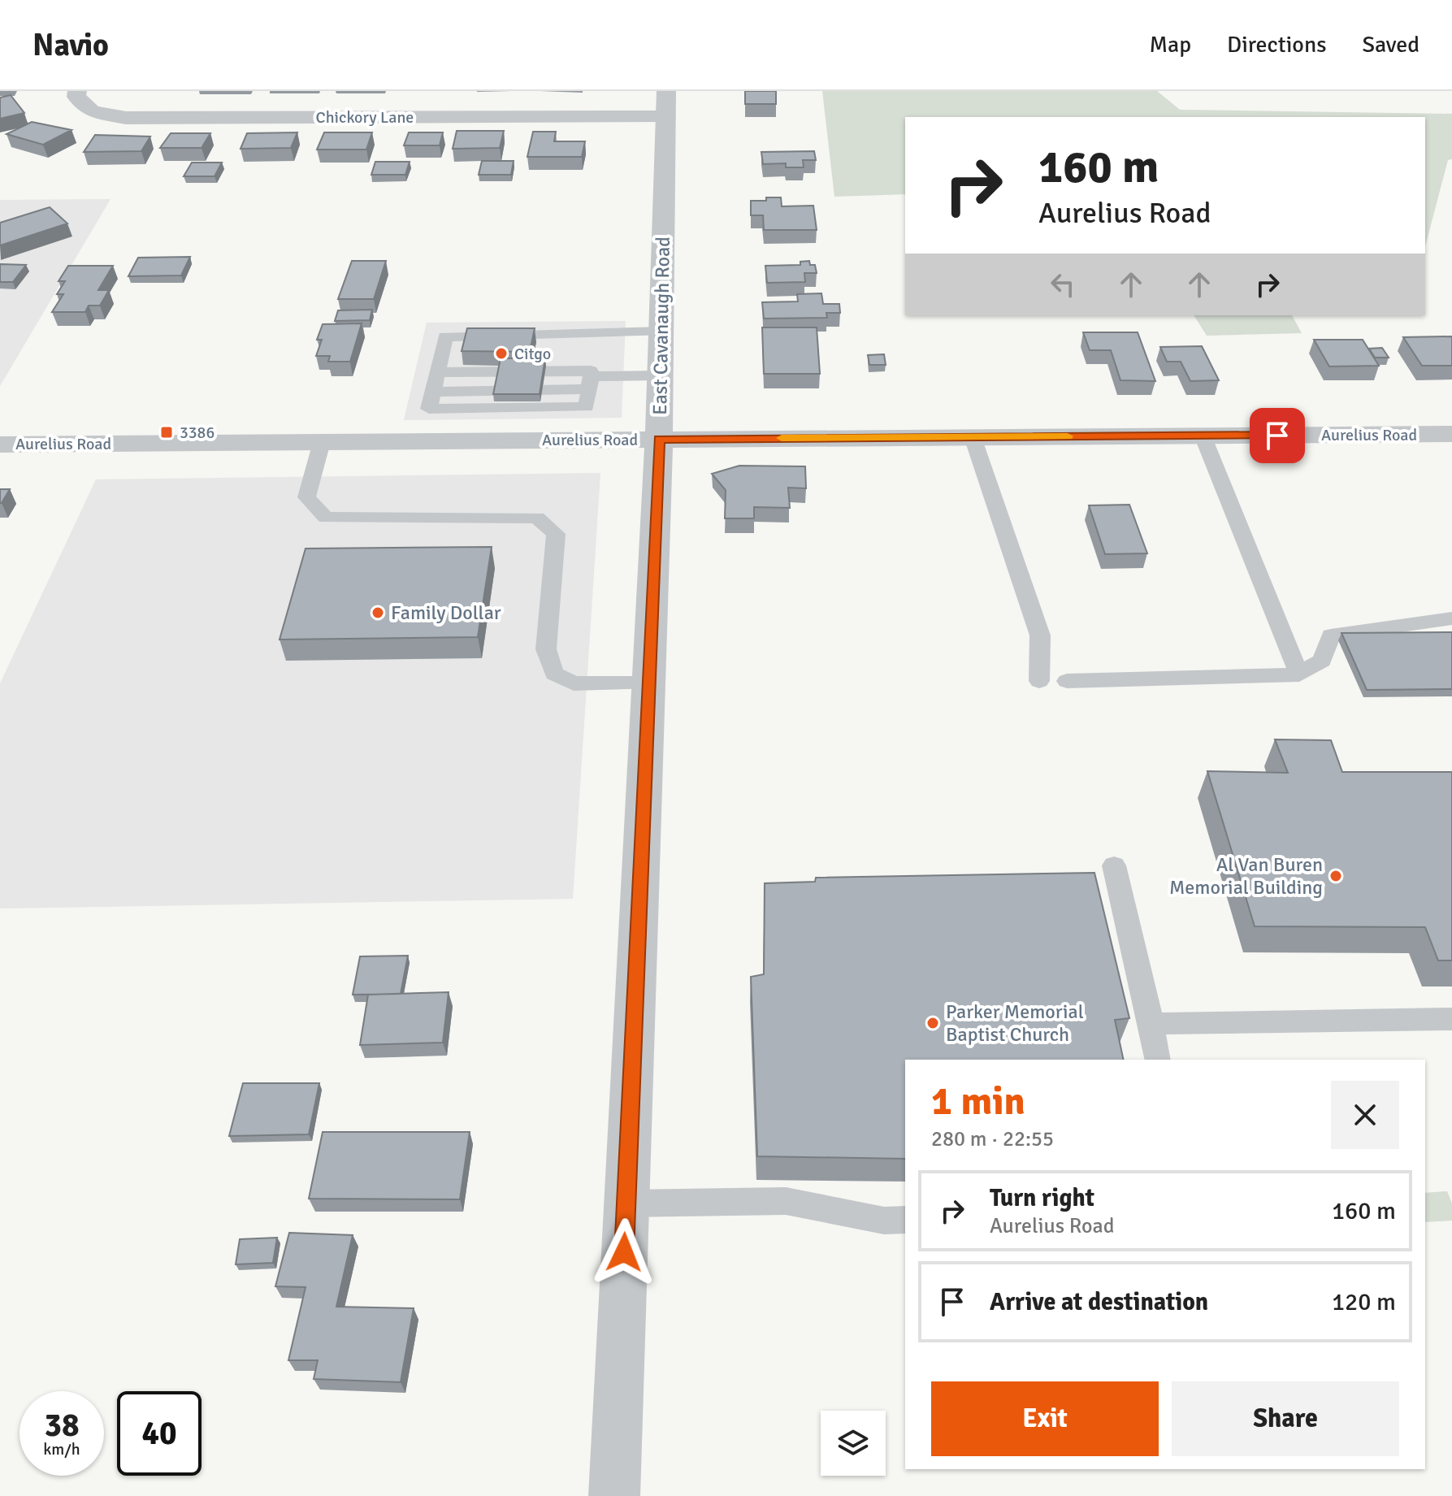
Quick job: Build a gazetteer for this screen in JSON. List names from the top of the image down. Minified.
{"streets":{"street":["Chickory Lane","East Cavanaugh Road","Aurelius Road"]},"crossings":[["Chickory Lane","East Cavanaugh Road"],["East Cavanaugh Road","Aurelius Road"]],"places":{"other":["Citgo","Family Dollar","Al Van Buren Memorial Building","Parker Memorial Baptist Church"],"transit":["3386"]},"page":{"header":"Navio","nav":["Map","Directions","Saved"],"turn":["160 m","Aurelius Road"],"heading":["1 min","280 m · 22:55"],"list":[{"name":"Turn right","note":"Aurelius Road","value":"160 m"},{"name":"Arrive at destination","value":"120 m"}],"buttons":["Exit","Share"],"speed":"38 km/h","limit":"40"}}
